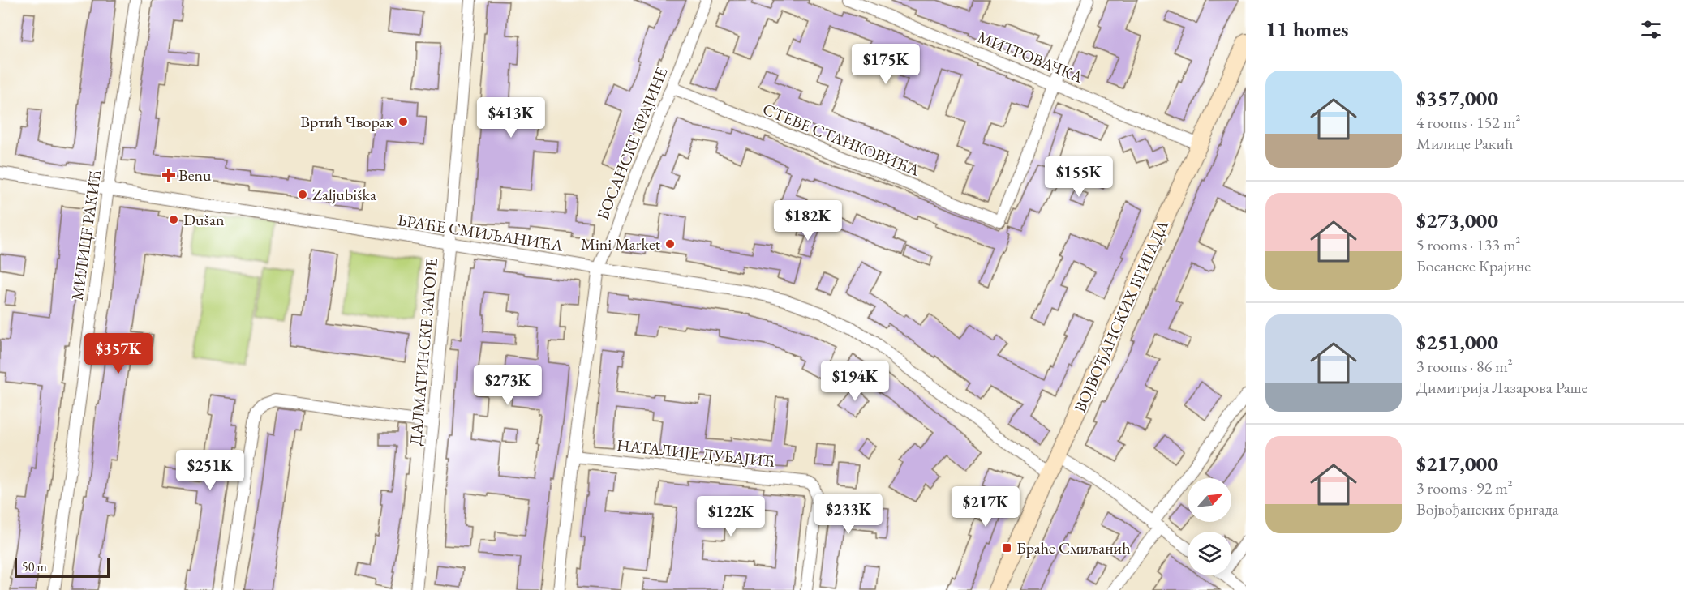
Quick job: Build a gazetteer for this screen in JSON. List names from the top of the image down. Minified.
{"streets":{"street":["МИТРОВАЧКА","СТЕВЕ СТАНКОВИЋА","БОСАНСКЕ КРАЈИНЕ","БРАЋЕ СМИЉАНИЋА","МИЛИЦЕ РАКИЋ","ВОЈВОЂАНСКИХ БРИГАДА","ДАЛМАТИНСКЕ ЗАГОРЕ","НАТАЛИЈЕ ДУБАЈИЋ"]},"crossings":[["МИТРОВАЧКА","СТЕВЕ СТАНКОВИЋА"],["МИТРОВАЧКА","ВОЈВОЂАНСКИХ БРИГАДА"],["СТЕВЕ СТАНКОВИЋА","БОСАНСКЕ КРАЈИНЕ"],["БОСАНСКЕ КРАЈИНЕ","БРАЋЕ СМИЉАНИЋА"],["БОСАНСКЕ КРАЈИНЕ","НАТАЛИЈЕ ДУБАЈИЋ"],["БРАЋЕ СМИЉАНИЋА","МИЛИЦЕ РАКИЋ"],["БРАЋЕ СМИЉАНИЋА","ВОЈВОЂАНСКИХ БРИГАДА"],["БРАЋЕ СМИЉАНИЋА","ДАЛМАТИНСКЕ ЗАГОРЕ"]],"places":{"other":["Вртић Чворак","Zaljubiška","Dušan","Mini Market"],"health":["Benu"],"transit":["Браће Смиљанић"]},"scale_bar":"50 m","north":"top right","page":{"heading":"11 homes","price":["$175K","$413K","$155K","$182K","$357K","$194K","$273K","$251K","$217K","$233K","$122K"],"list":[{"name":"$357,000","note":"4 rooms · 152 m² · Милице Ракић"},{"name":"$273,000","note":"5 rooms · 133 m² · Босанске Крајине"},{"name":"$251,000","note":"3 rooms · 86 m² · Димитрија Лазарова Раше"},{"name":"$217,000","note":"3 rooms · 92 m² · Војвођанских бригада"}],"scale":"50 m"}}
